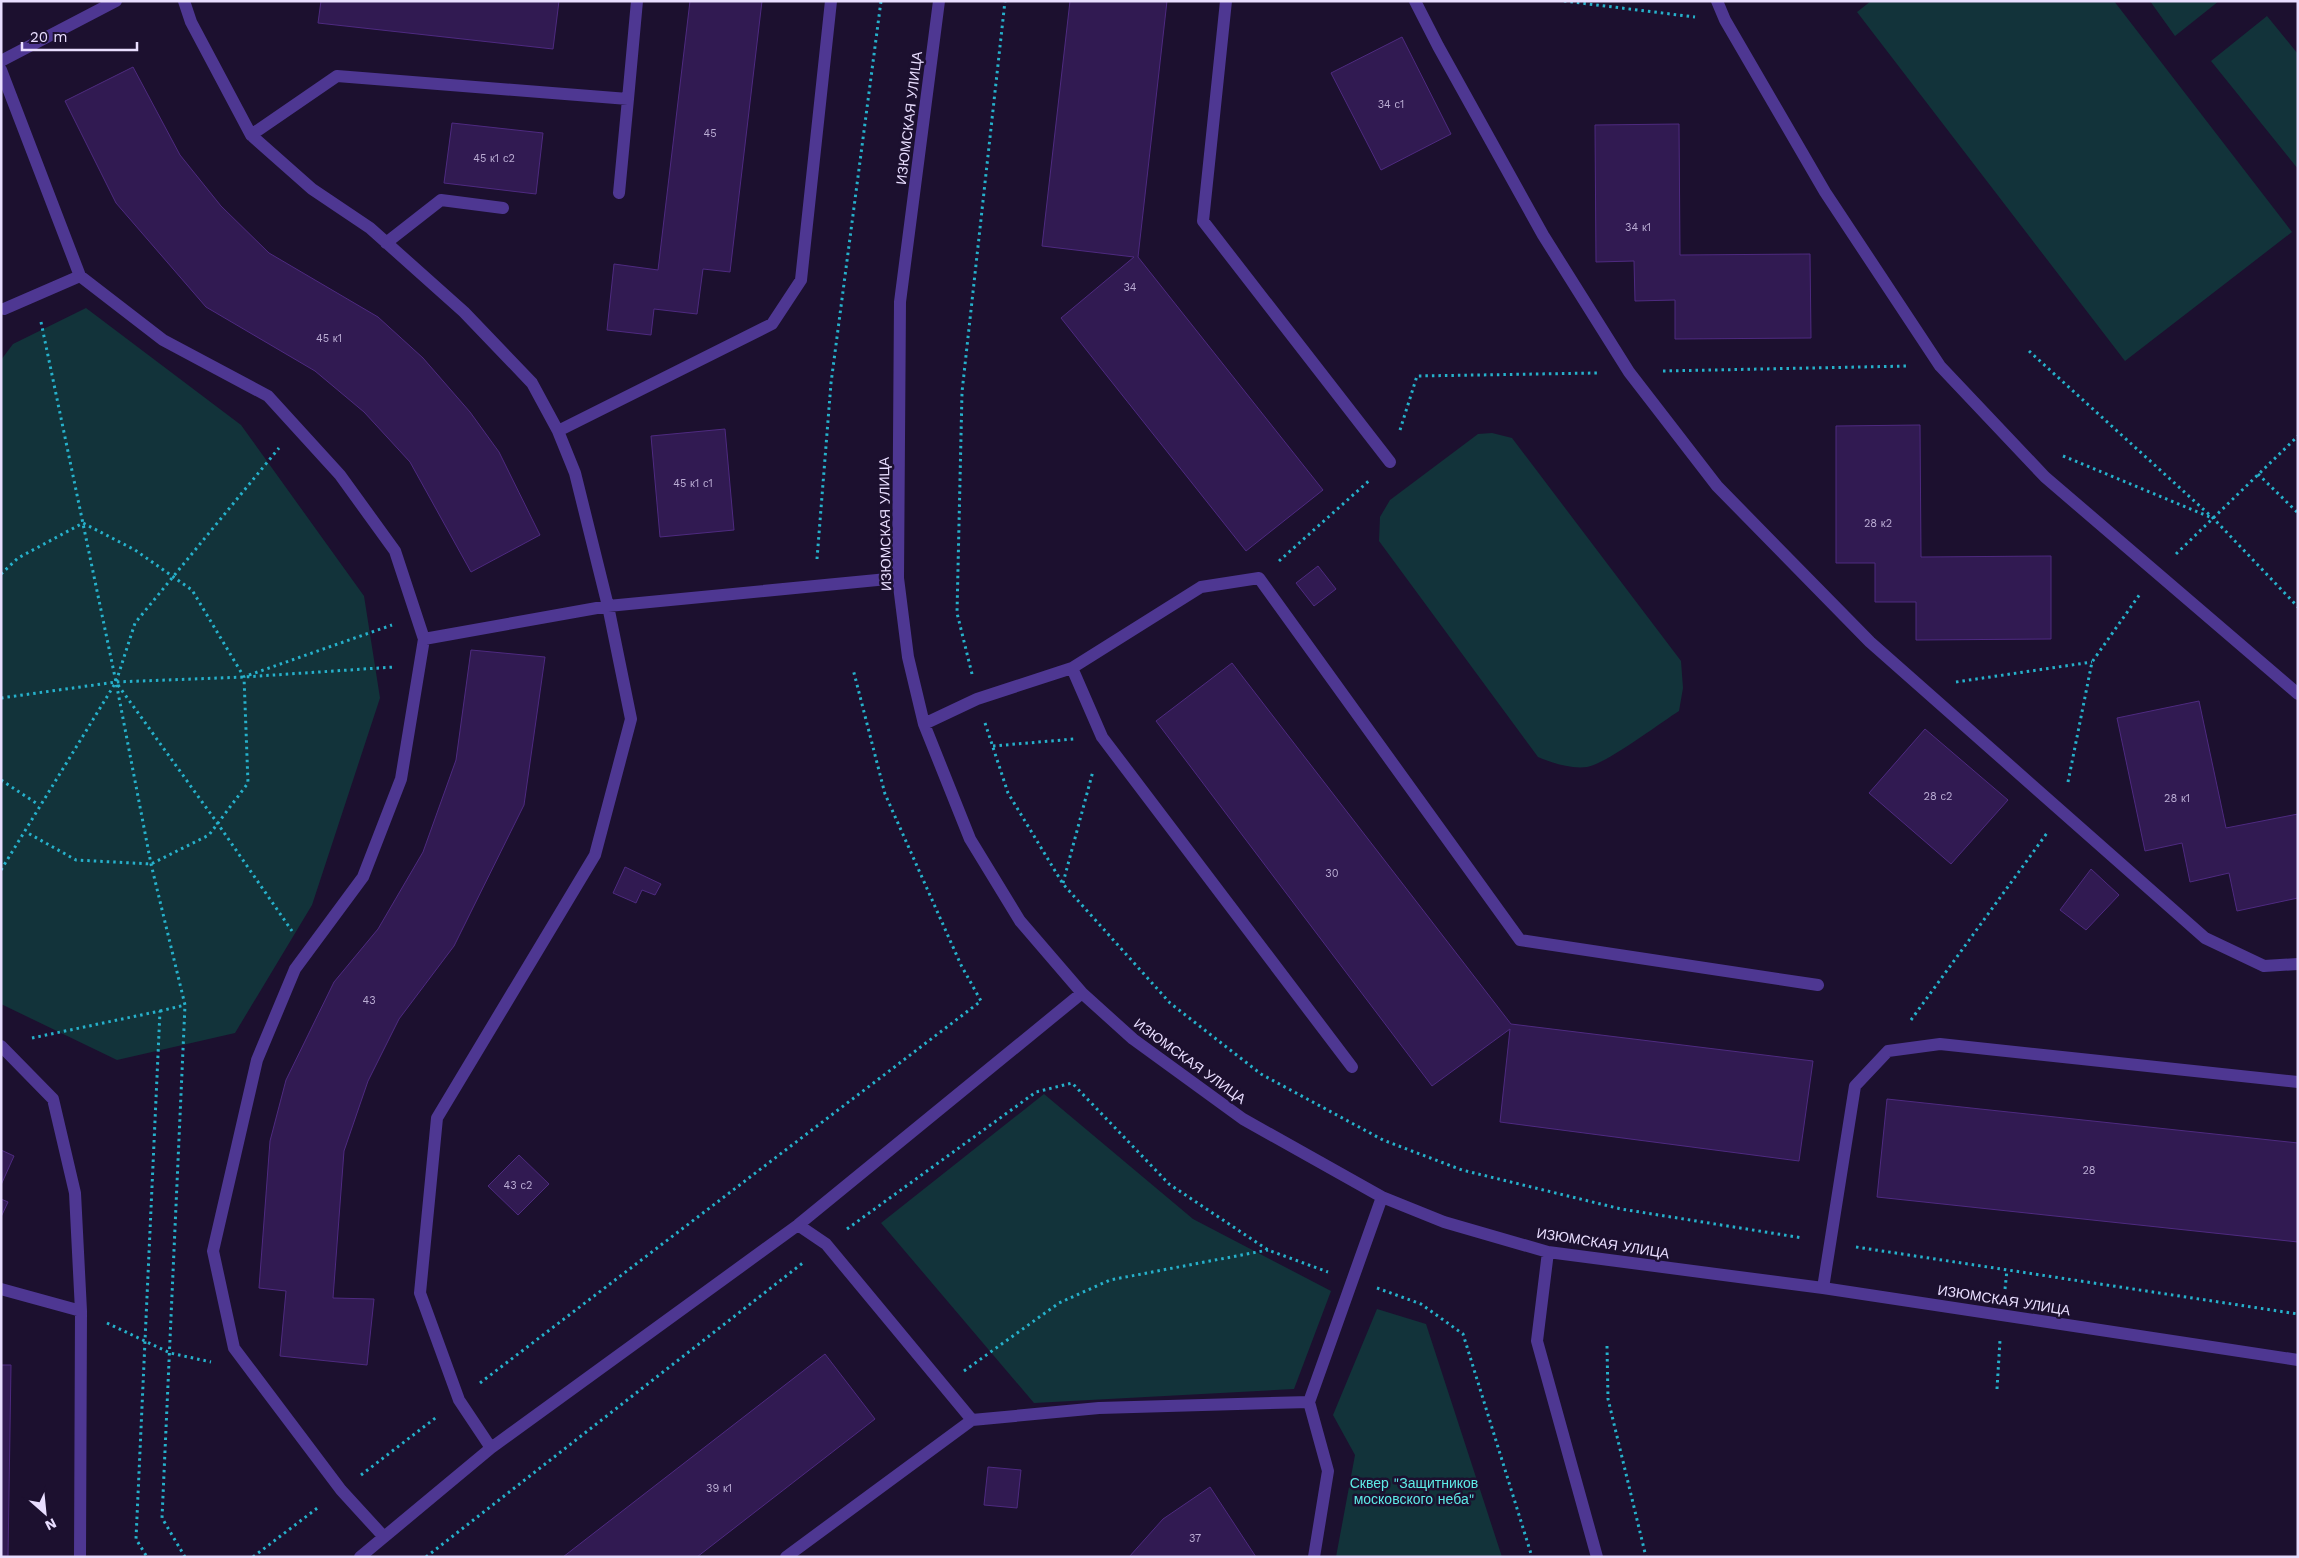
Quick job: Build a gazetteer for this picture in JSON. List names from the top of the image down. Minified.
{"streets":{"street":["ИЗЮМСКАЯ УЛИЦА"]},"parks":["Сквер \"Защитников московского неба\""],"house_numbers":["34 с1","45","45 к1 с2","34 к1","34","45 к1","45 к1 с1","28 к2","28 с2","28 к1","30","43","28","43 с2","39 к1","37"],"scale_bar":"20 m","north":"bottom right"}
